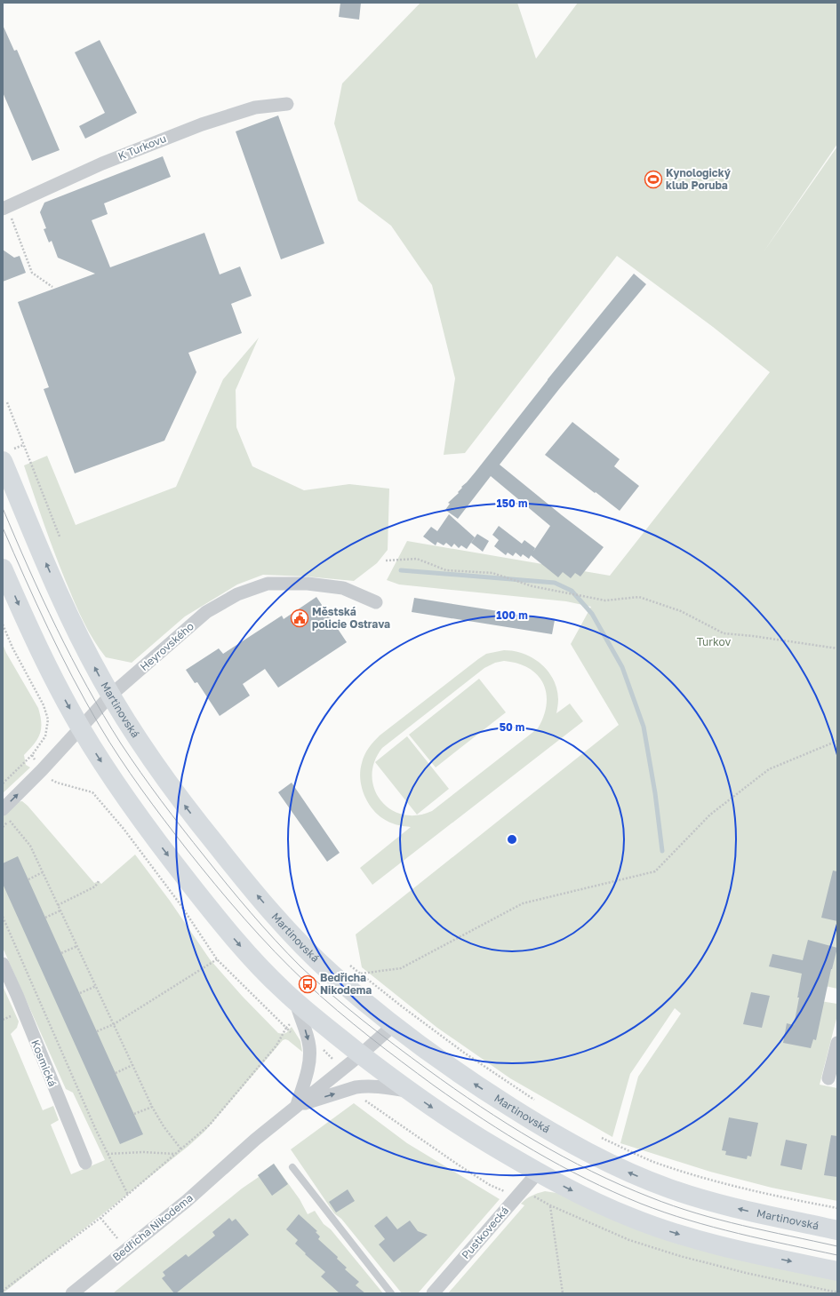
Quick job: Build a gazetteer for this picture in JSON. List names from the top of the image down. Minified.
{"streets":{"street":["K Turkovu","Heyrovského","Martinovská","Kosmická","Bedřicha Nikodema","Pustkovecká"]},"crossings":[["Heyrovského","Martinovská"],["Martinovská","Bedřicha Nikodema"]],"parks":["Turkov"],"places":{"sports":["Kynologický klub Poruba"],"public building":["Městská policie Ostrava"],"bus stop":["Bedřicha Nikodema"]},"rings":["150 m","100 m","50 m"]}
